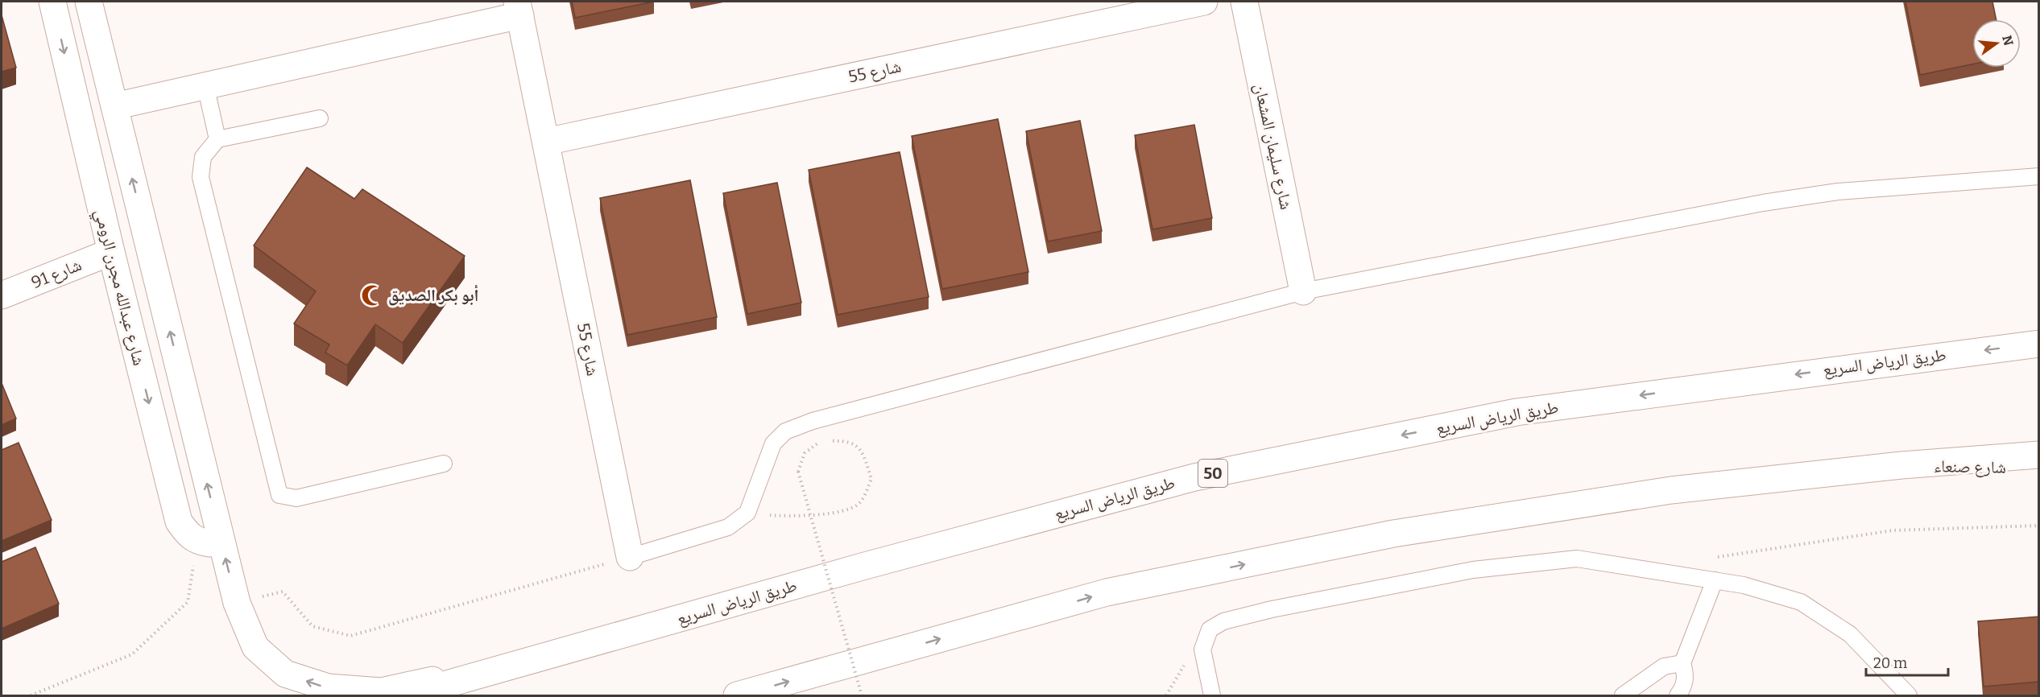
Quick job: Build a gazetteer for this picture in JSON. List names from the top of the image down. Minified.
{"streets":{"main road":["شارع 55","شارع سليمان المشعان","شارع 91","شارع عبدالله مجرن الرومي","طريق الرياض السريع","شارع صنعاء","50"]},"crossings":[["شارع 91","شارع عبدالله مجرن الرومي"],["شارع عبدالله مجرن الرومي","طريق الرياض السريع"]],"places":{"mosque":["أبو بكر الصديق"]},"scale_bar":"20 m","north":"right"}
